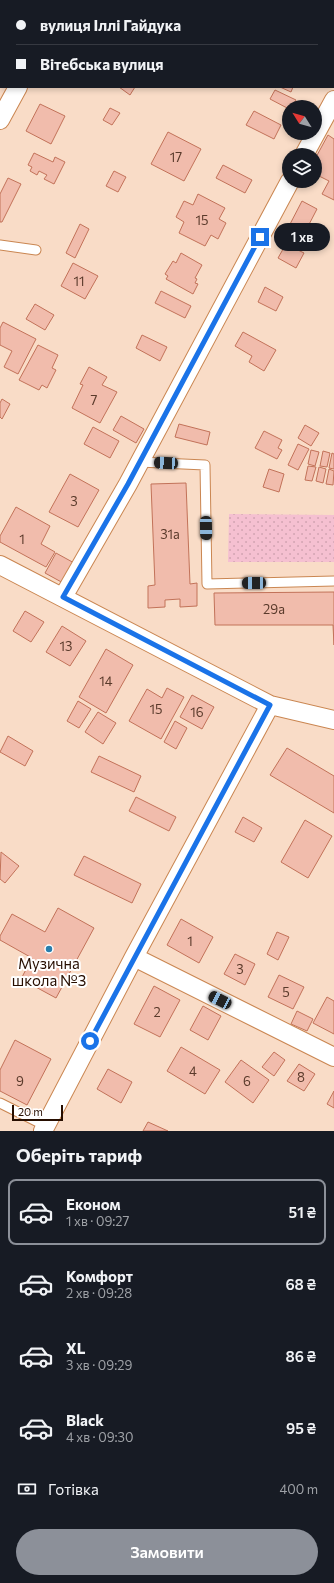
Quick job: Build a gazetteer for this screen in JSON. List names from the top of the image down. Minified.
{"places":["Музична школа №3"],"house_numbers":["17","15","11","7","3","31а","1","29а","13","14","15","16","1","3","5","2","4","8","9","6"],"scale_bar":"20 m","north":"top left","page":{"banner":["вулиця Іллі Гайдука","Вітебська вулиця"],"bubble":"1 хв","scale":"20 m","heading":"Оберіть тариф","list":[{"name":"Економ","note":"1 хв · 09:27","value":"51 ₴"},{"name":"Комфорт","note":"2 хв · 09:28","value":"68 ₴"},{"name":"XL","note":"3 хв · 09:29","value":"86 ₴"},{"name":"Black","note":"4 хв · 09:30","value":"95 ₴"}],"pay":["Готівка","400 m"],"buttons":"Замовити"}}
